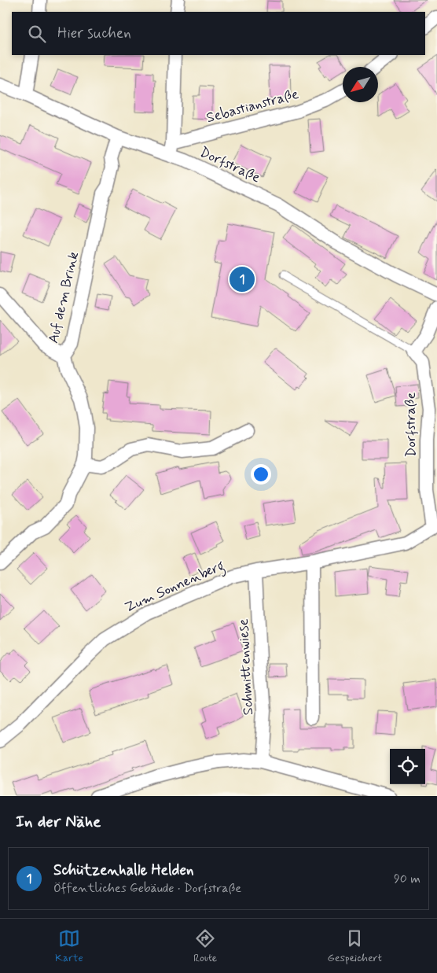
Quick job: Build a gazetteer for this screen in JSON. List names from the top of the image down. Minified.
{"streets":{"street":["Sebastianstraße","Dorfstraße","Auf dem Brink","Zum Sonnenberg","Schmittenwiese"]},"crossings":[["Sebastianstraße","Dorfstraße"],["Dorfstraße","Auf dem Brink"],["Dorfstraße","Zum Sonnenberg"],["Zum Sonnenberg","Schmittenwiese"]],"north":"bottom left","page":{"search":"Hier suchen","pins":"1","heading":"In der Nähe","list":[{"mark":"1","name":"Schützenhalle Helden","note":"Öffentliches Gebäude · Dorfstraße","value":"90 m"}],"nav":["Karte","Route","Gespeichert"]}}
